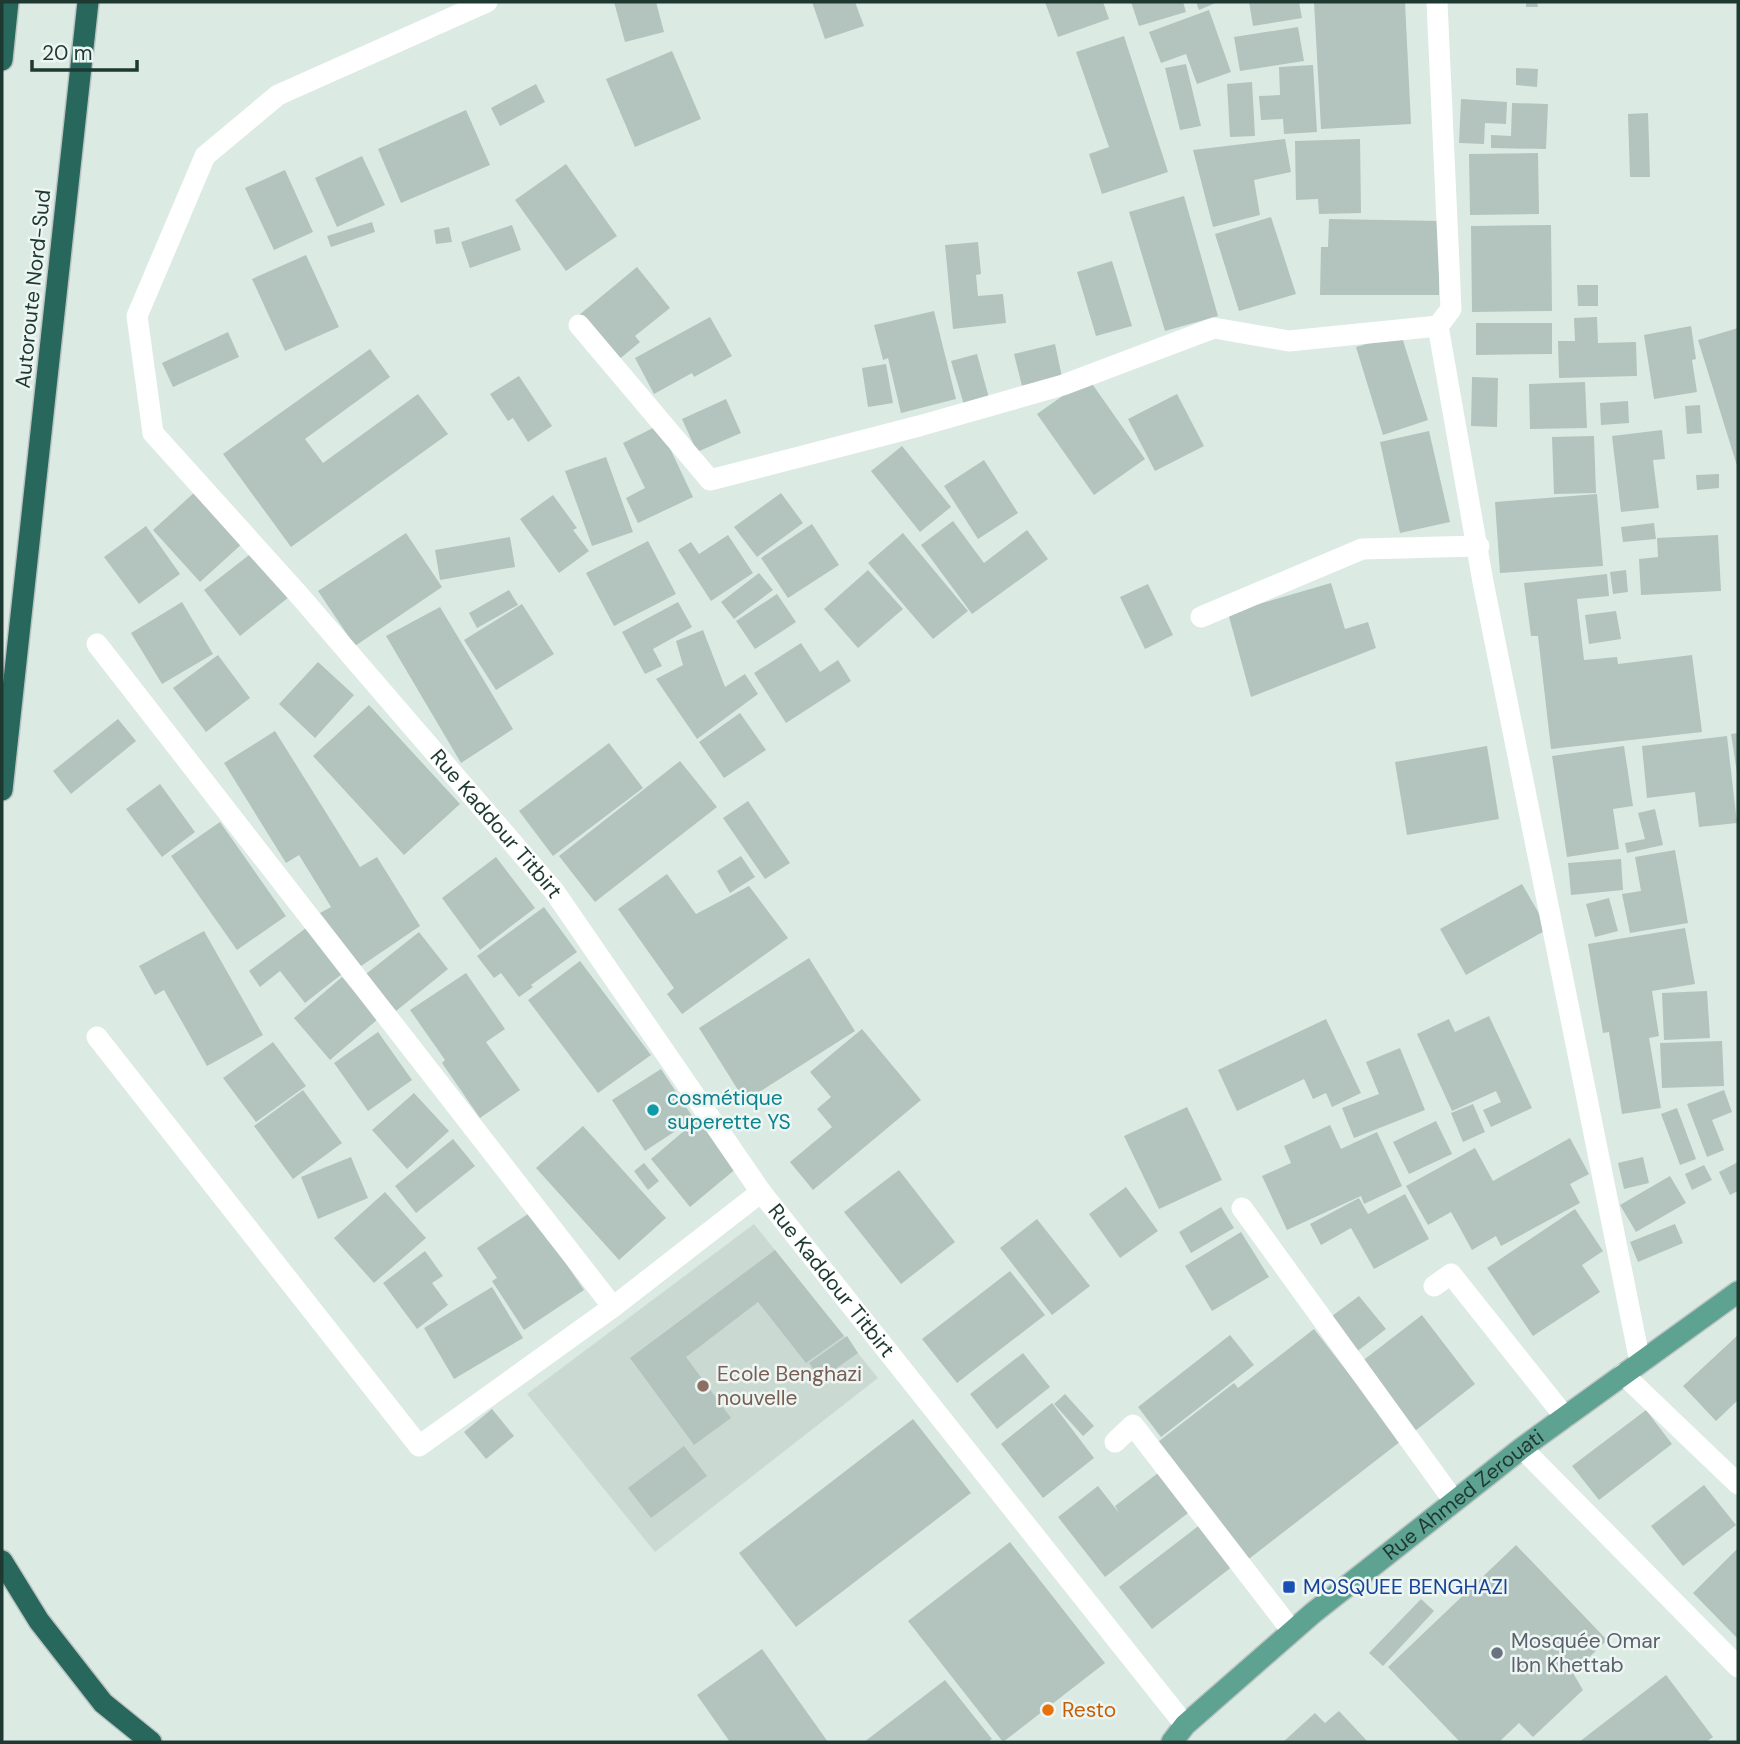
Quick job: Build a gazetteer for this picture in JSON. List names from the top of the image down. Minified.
{"streets":{"highway":["Autoroute Nord-Sud"],"main road":["Rue Ahmed Zerouati"],"street":["Rue Kaddour Titbirt"]},"crossings":[["Rue Kaddour Titbirt","Rue Ahmed Zerouati"]],"places":{"other":["cosmétique superette YS","Ecole Benghazi nouvelle","Mosquée Omar Ibn Khettab","Resto"],"transit":["MOSQUEE BENGHAZI"]},"scale_bar":"20 m"}
